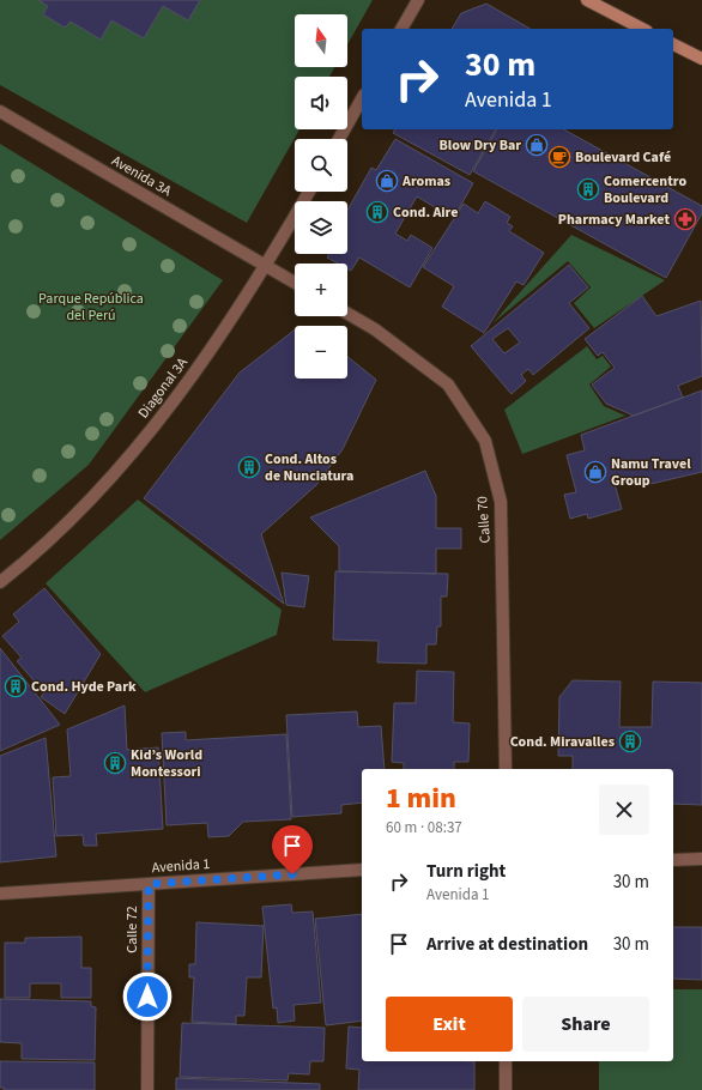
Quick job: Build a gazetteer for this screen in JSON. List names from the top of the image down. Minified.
{"streets":{"street":["Avenida 3A","Diagonal 3A","Calle 70","Avenida 1","Calle 72"]},"crossings":[["Avenida 3A","Diagonal 3A"],["Avenida 1","Calle 72"]],"parks":["Parque República del Perú"],"places":{"shop":["Blow Dry Bar","Aromas","Namu Travel Group"],"cafe":["Boulevard Café"],"building":["Comercentro Boulevard","Cond. Aire","Cond. Altos de Nunciatura","Cond. Hyde Park","Cond. Miravalles","Kid’s World Montessori"],"pharmacy":["Pharmacy Market"]},"north":"top","page":{"map_buttons":["+","−"],"turn":["30 m","Avenida 1"],"heading":["1 min","60 m · 08:37"],"list":[{"name":"Turn right","note":"Avenida 1","value":"30 m"},{"name":"Arrive at destination","value":"30 m"}],"buttons":["Exit","Share"]}}
